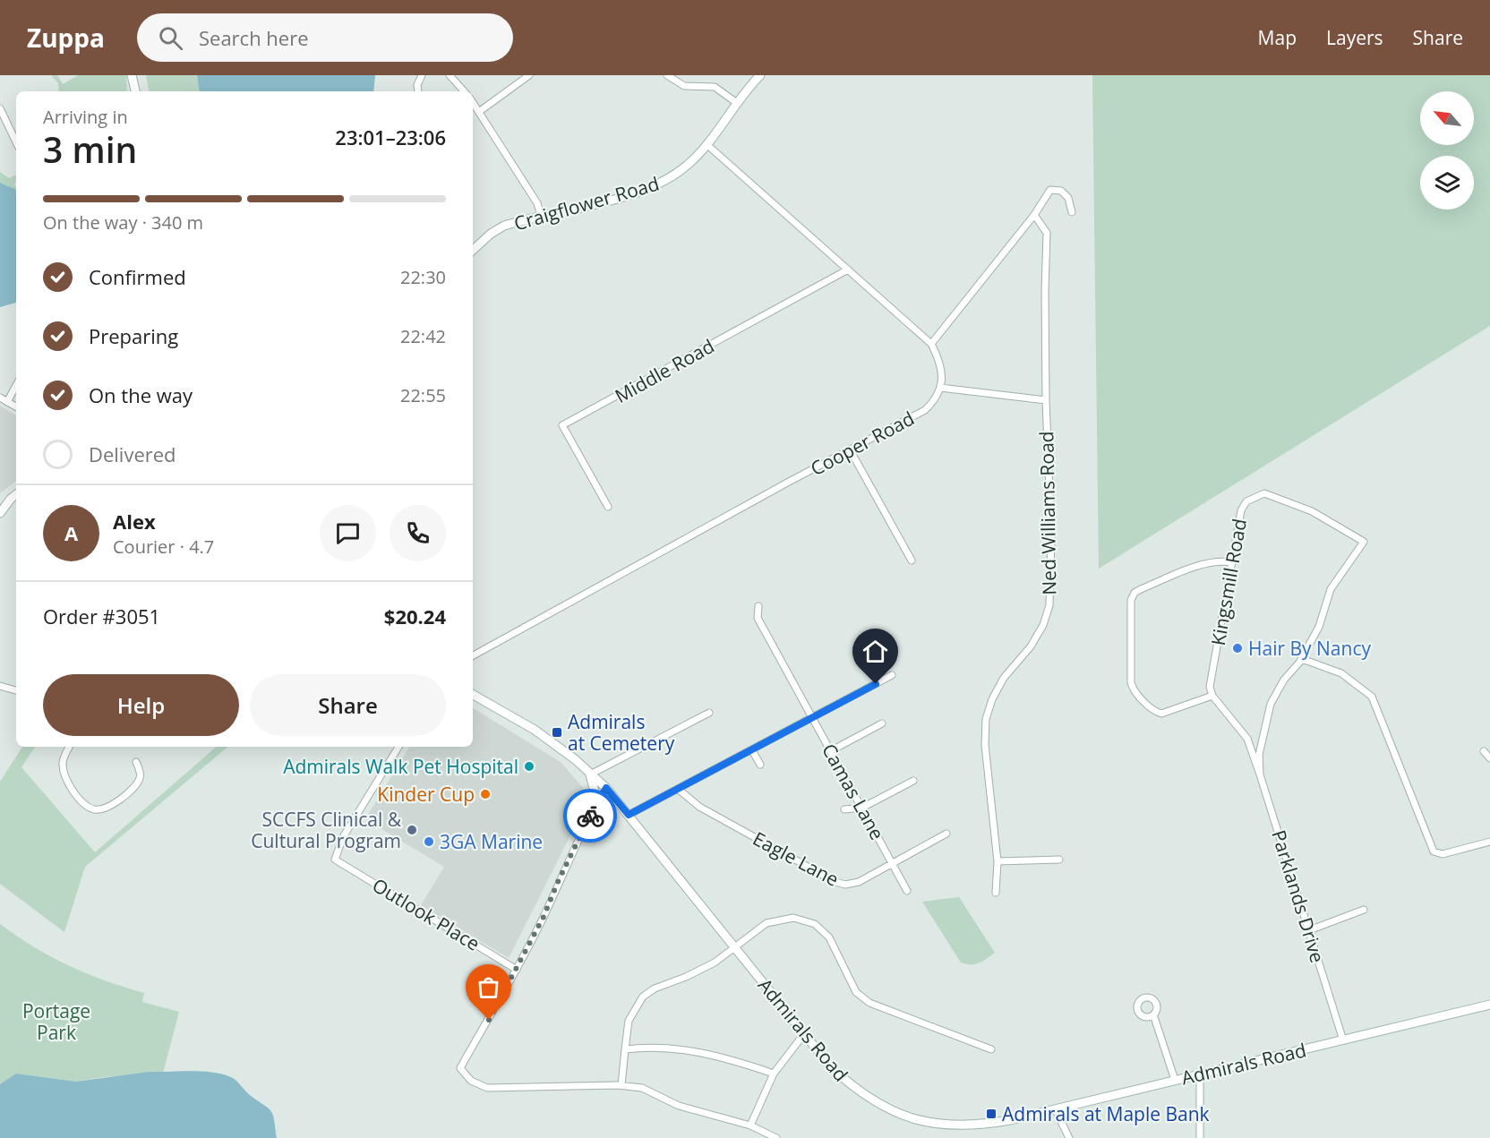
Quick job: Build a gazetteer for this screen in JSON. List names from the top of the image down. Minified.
{"streets":{"main road":["Craigflower Road","Admirals Road"],"street":["Middle Road","Cooper Road","Ned Williams Road","Kingsmill Road","Camas Lane","Eagle Lane","Parklands Drive","Outlook Place"]},"crossings":[["Kingsmill Road","Parklands Drive"],["Camas Lane","Eagle Lane"],["Parklands Drive","Admirals Road"]],"parks":["Portage Park"],"places":{"other":["Hair By Nancy","Admirals Walk Pet Hospital","Kinder Cup","SCCFS Clinical & Cultural Program","3GA Marine"],"transit":["Admirals at Cemetery","Admirals at Maple Bank"]},"north":"top left","page":{"header":"Zuppa","search":"Search here","nav":["Map","Layers","Share"],"heading":["3 min","Arriving in","23:01–23:06"],"panel":["Alex","Courier · 4.7","Order #3051","$20.24"],"bar":"On the way · 340 m","list":[["Confirmed","22:30"],["Preparing","22:42"],["On the way","22:55"],"Delivered"],"round":"A","buttons":["Help","Share"]}}
